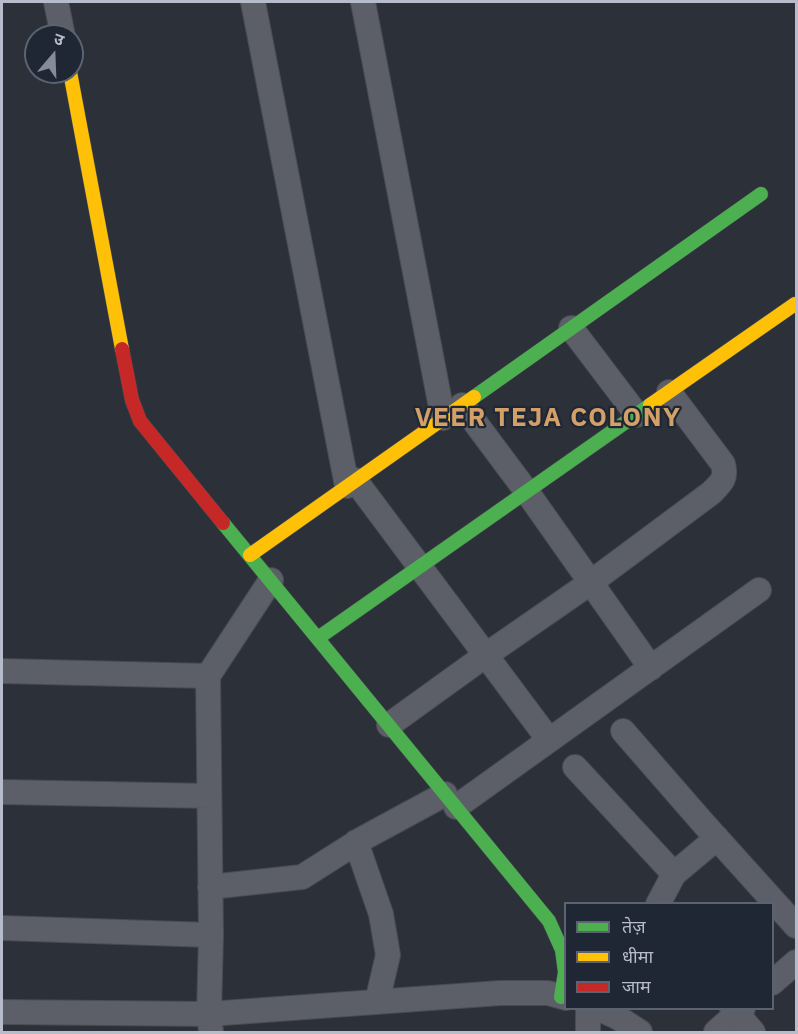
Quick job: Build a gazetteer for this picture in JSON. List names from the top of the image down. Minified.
{"districts":["VEER TEJA COLONY"],"legend":["तेज़","धीमा","जाम"],"north":"top"}
